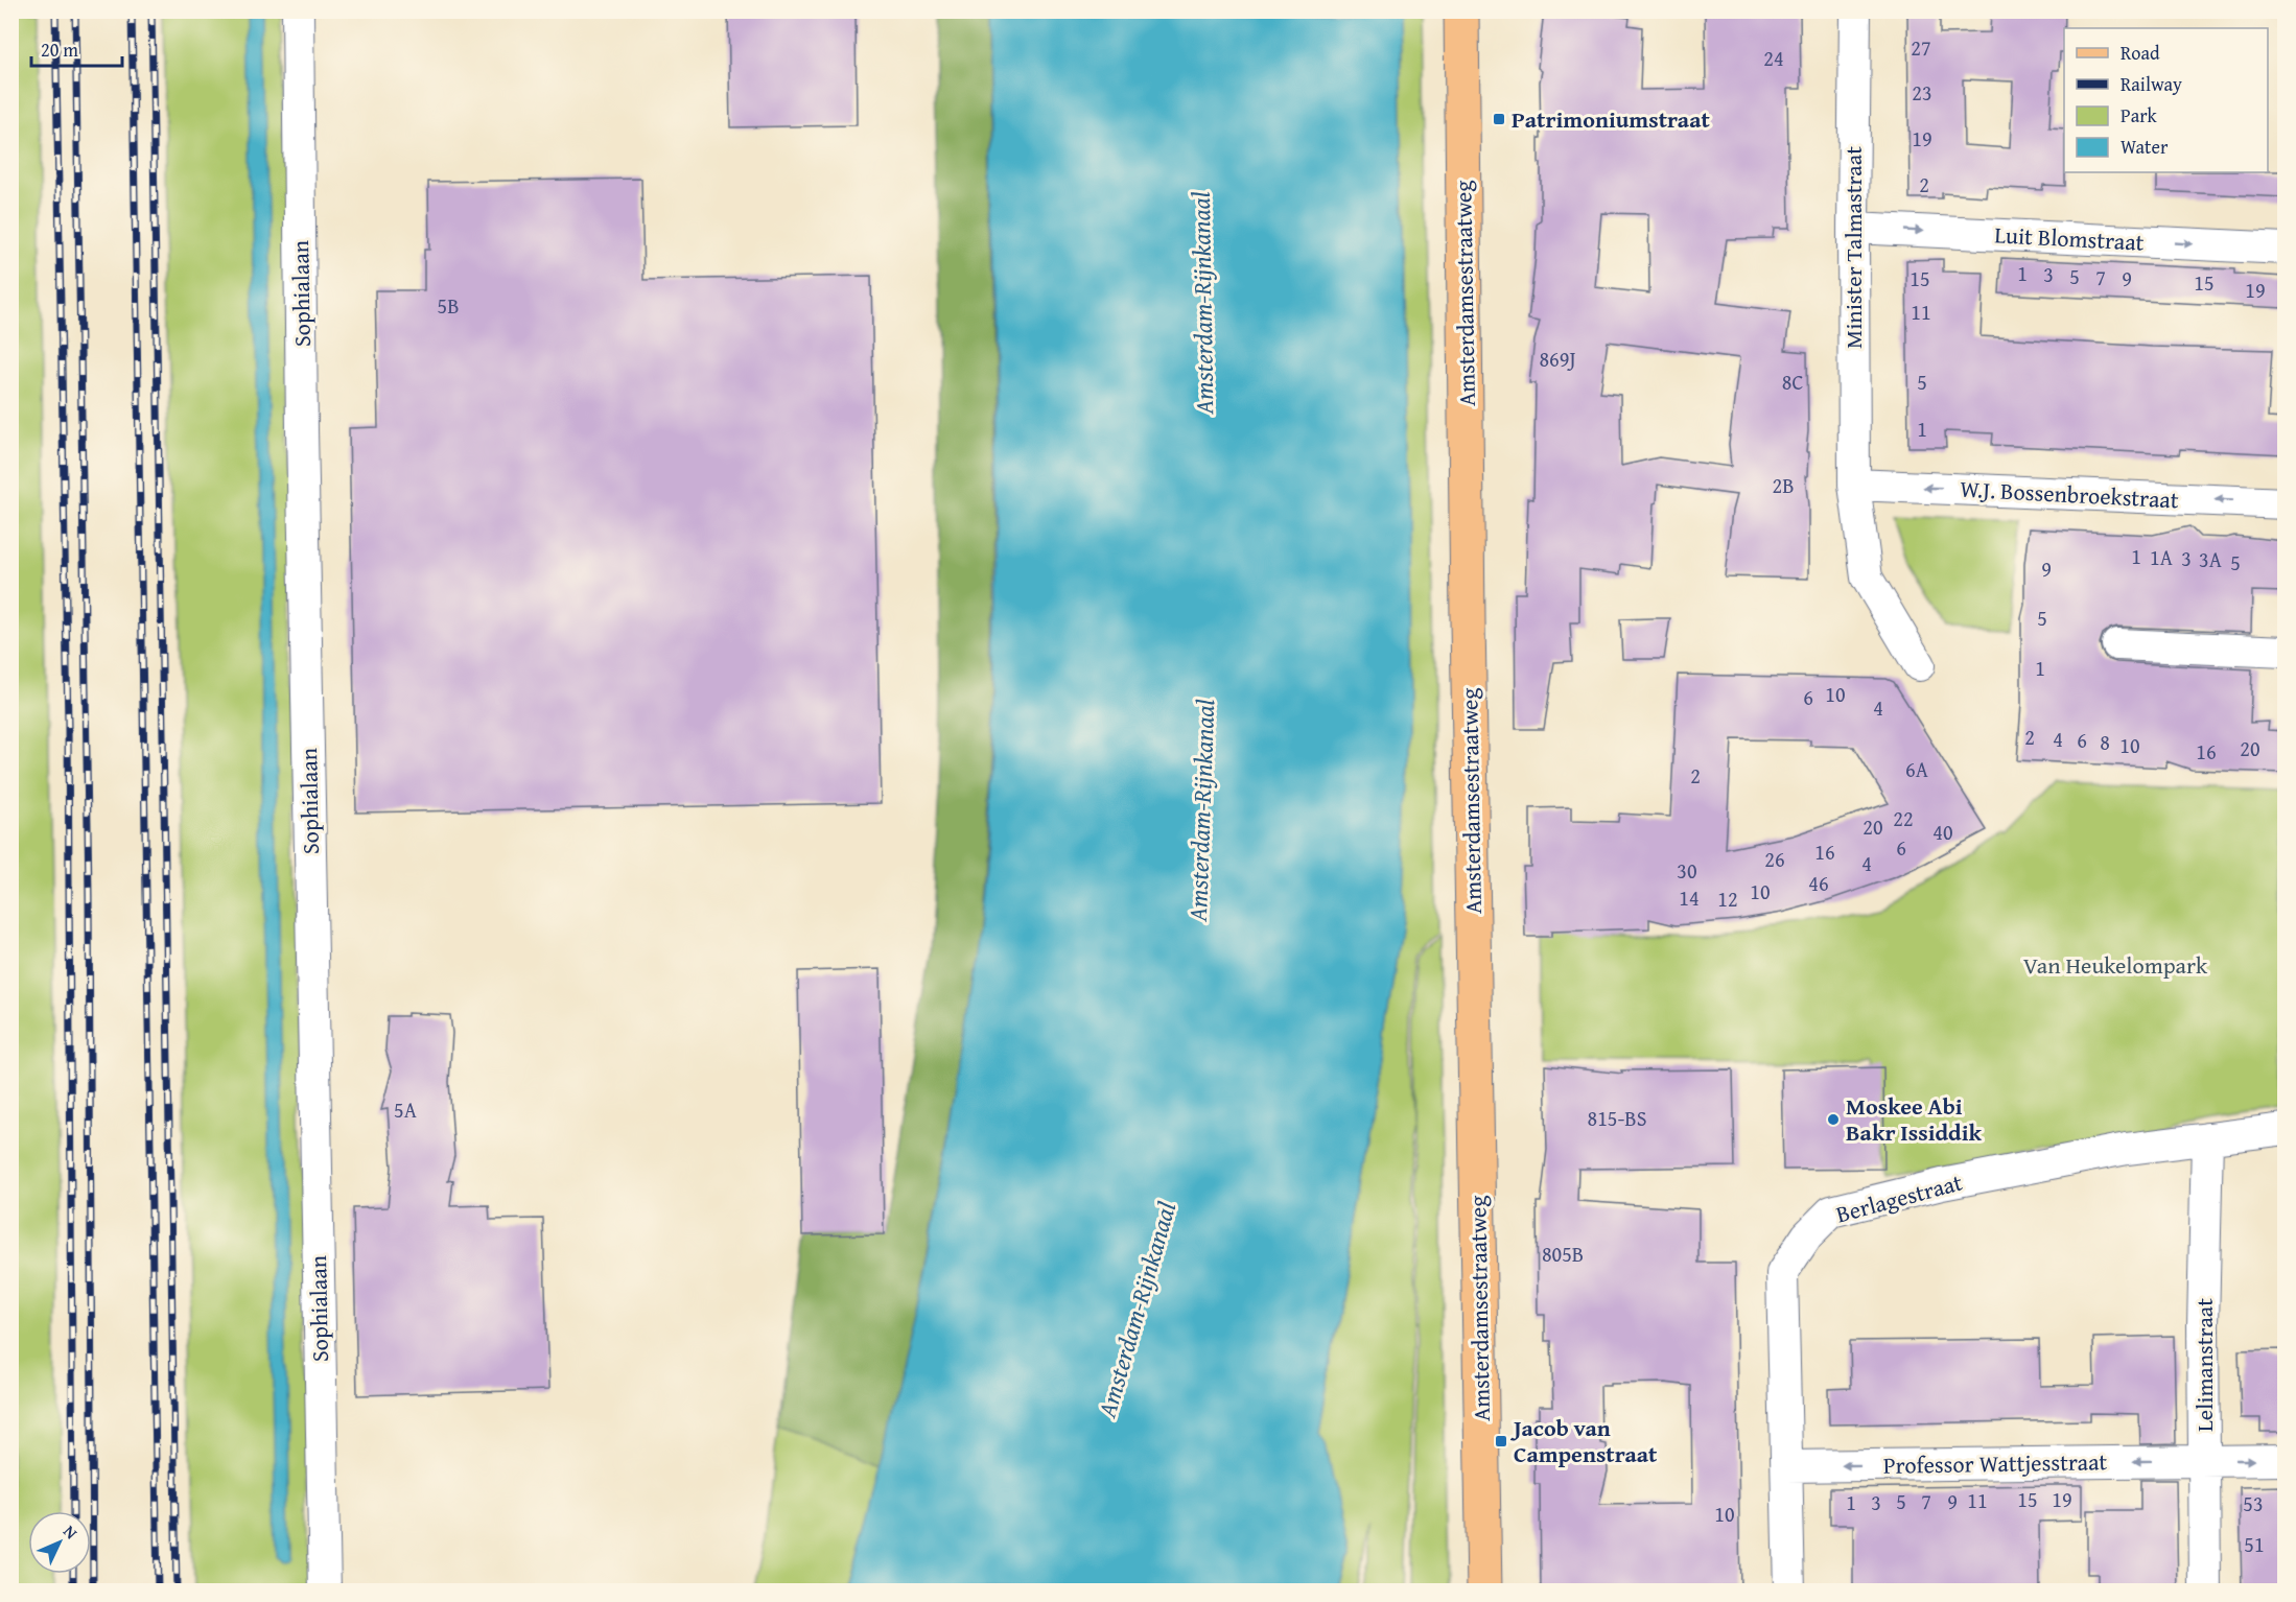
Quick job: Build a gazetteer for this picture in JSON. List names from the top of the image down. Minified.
{"streets":{"main road":["Amsterdamsestraatweg"],"street":["Luit Blomstraat","Minister Talmastraat","Sophialaan","W.J. Bossenbroekstraat","Berlagestraat","Lelimanstraat","Professor Wattjesstraat"]},"crossings":[["Luit Blomstraat","Minister Talmastraat"],["Minister Talmastraat","W.J. Bossenbroekstraat"],["Berlagestraat","Lelimanstraat"],["Berlagestraat","Professor Wattjesstraat"],["Lelimanstraat","Professor Wattjesstraat"]],"one_way":["Luit Blomstraat"],"water":["Amsterdam-Rijnkanaal"],"parks":["Van Heukelompark"],"places":{"transit":["Patrimoniumstraat","Jacob van Campenstraat"],"other":["Moskee Abi Bakr Issiddik"]},"house_numbers":["27","24","23","19","2","1","3","5","7","15","9","15","19","5B","11","869J","8C","5","1","2B","1","1A","3","3A","5","9","5","1","10","6","4","2","4","6","8","10","20","16","6A","2","22","20","40","6","16","26","4","30","46","10","14","12","5A","815-BS","805B","15","19","11","5","7","9","1","3","53","10","51"],"legend":["Road","Railway","Park","Water"],"scale_bar":"20 m","north":"top right"}
